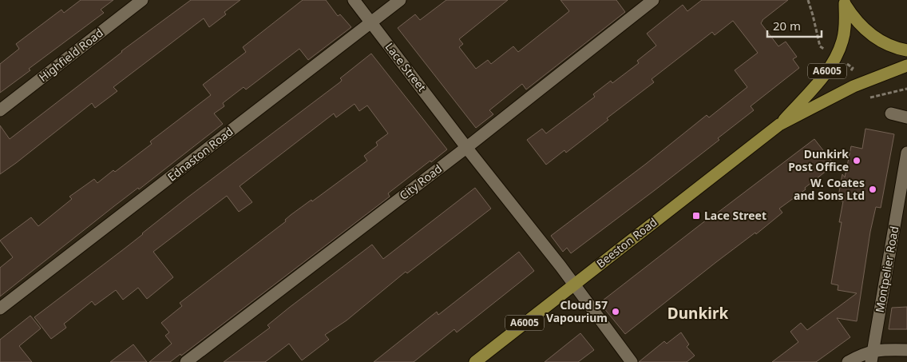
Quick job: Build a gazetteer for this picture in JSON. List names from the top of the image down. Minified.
{"streets":{"main road":["A6005","Beeston Road"],"street":["Highfield Road","Lace Street","Ednaston Road","City Road","Montpelier Road"]},"crossings":[["Lace Street","Ednaston Road"],["Lace Street","City Road"],["Lace Street","Beeston Road"],["A6005","Beeston Road"]],"districts":["Dunkirk"],"places":{"other":["Dunkirk Post Office","W. Coates and Sons Ltd","Cloud 57 Vapourium"],"transit":["Lace Street"]},"scale_bar":"20 m"}
